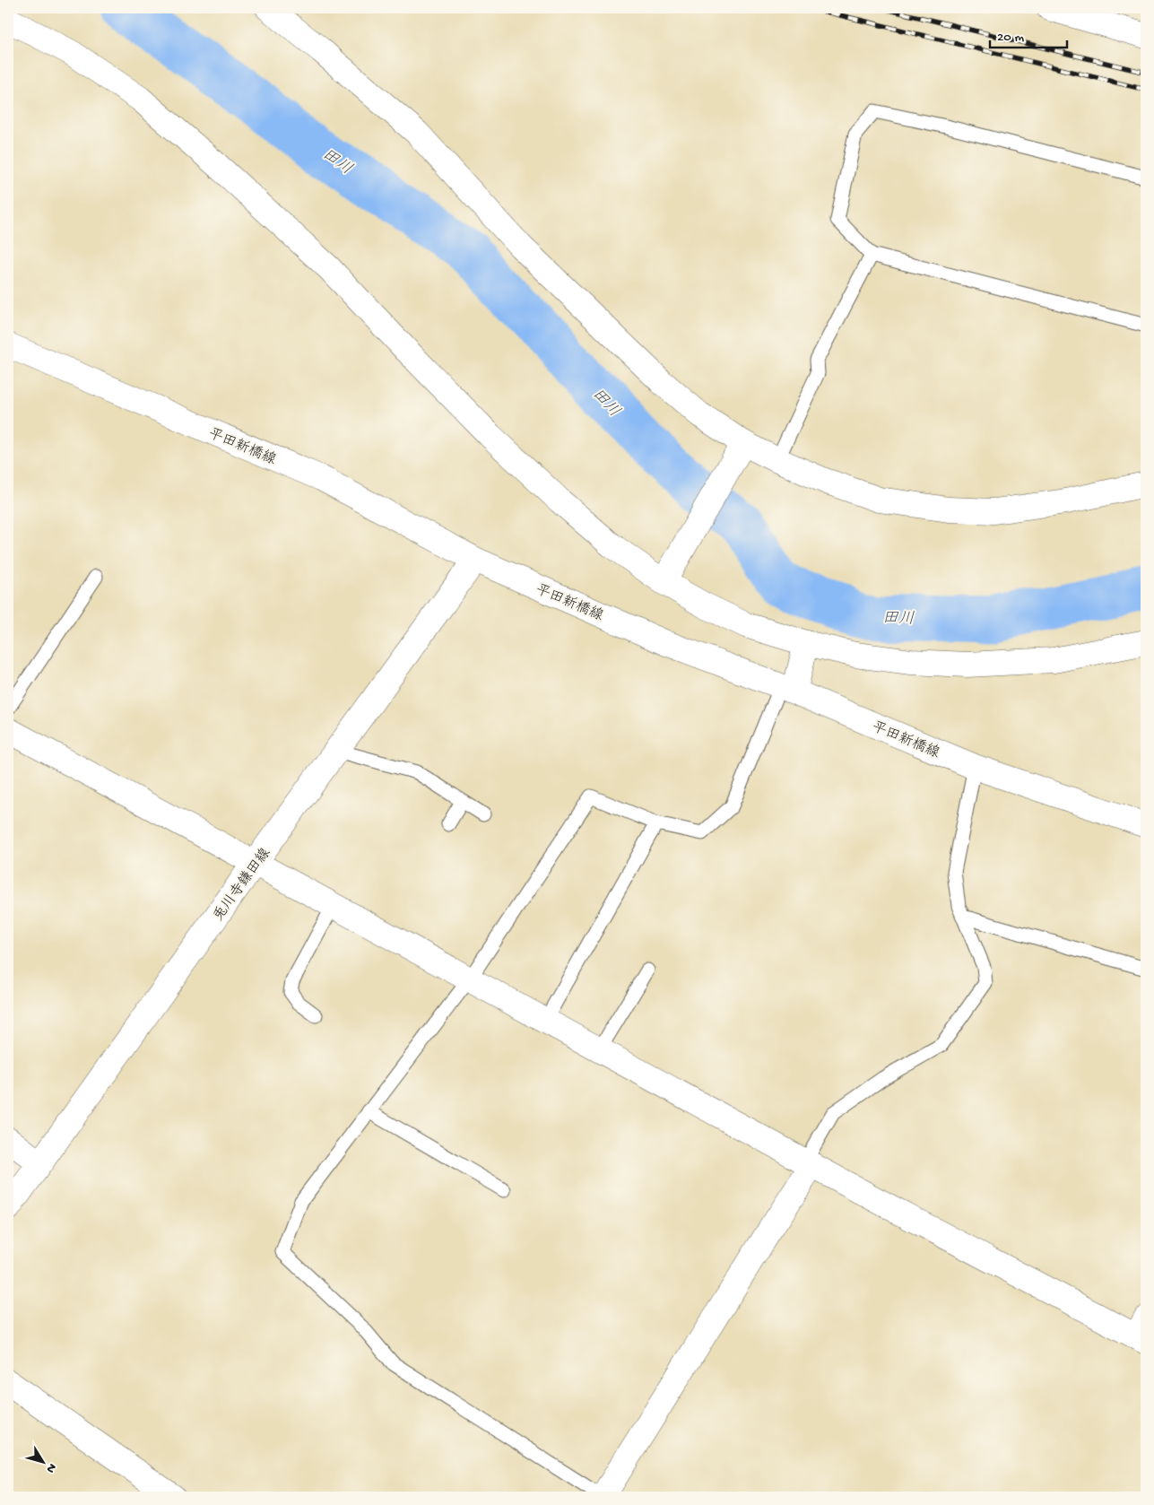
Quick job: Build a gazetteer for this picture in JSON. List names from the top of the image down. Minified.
{"streets":{"street":["平田新橋線","兎川寺鎌田線"]},"crossings":[["平田新橋線","兎川寺鎌田線"]],"water":["田川"],"scale_bar":"20 m","north":"bottom right"}
